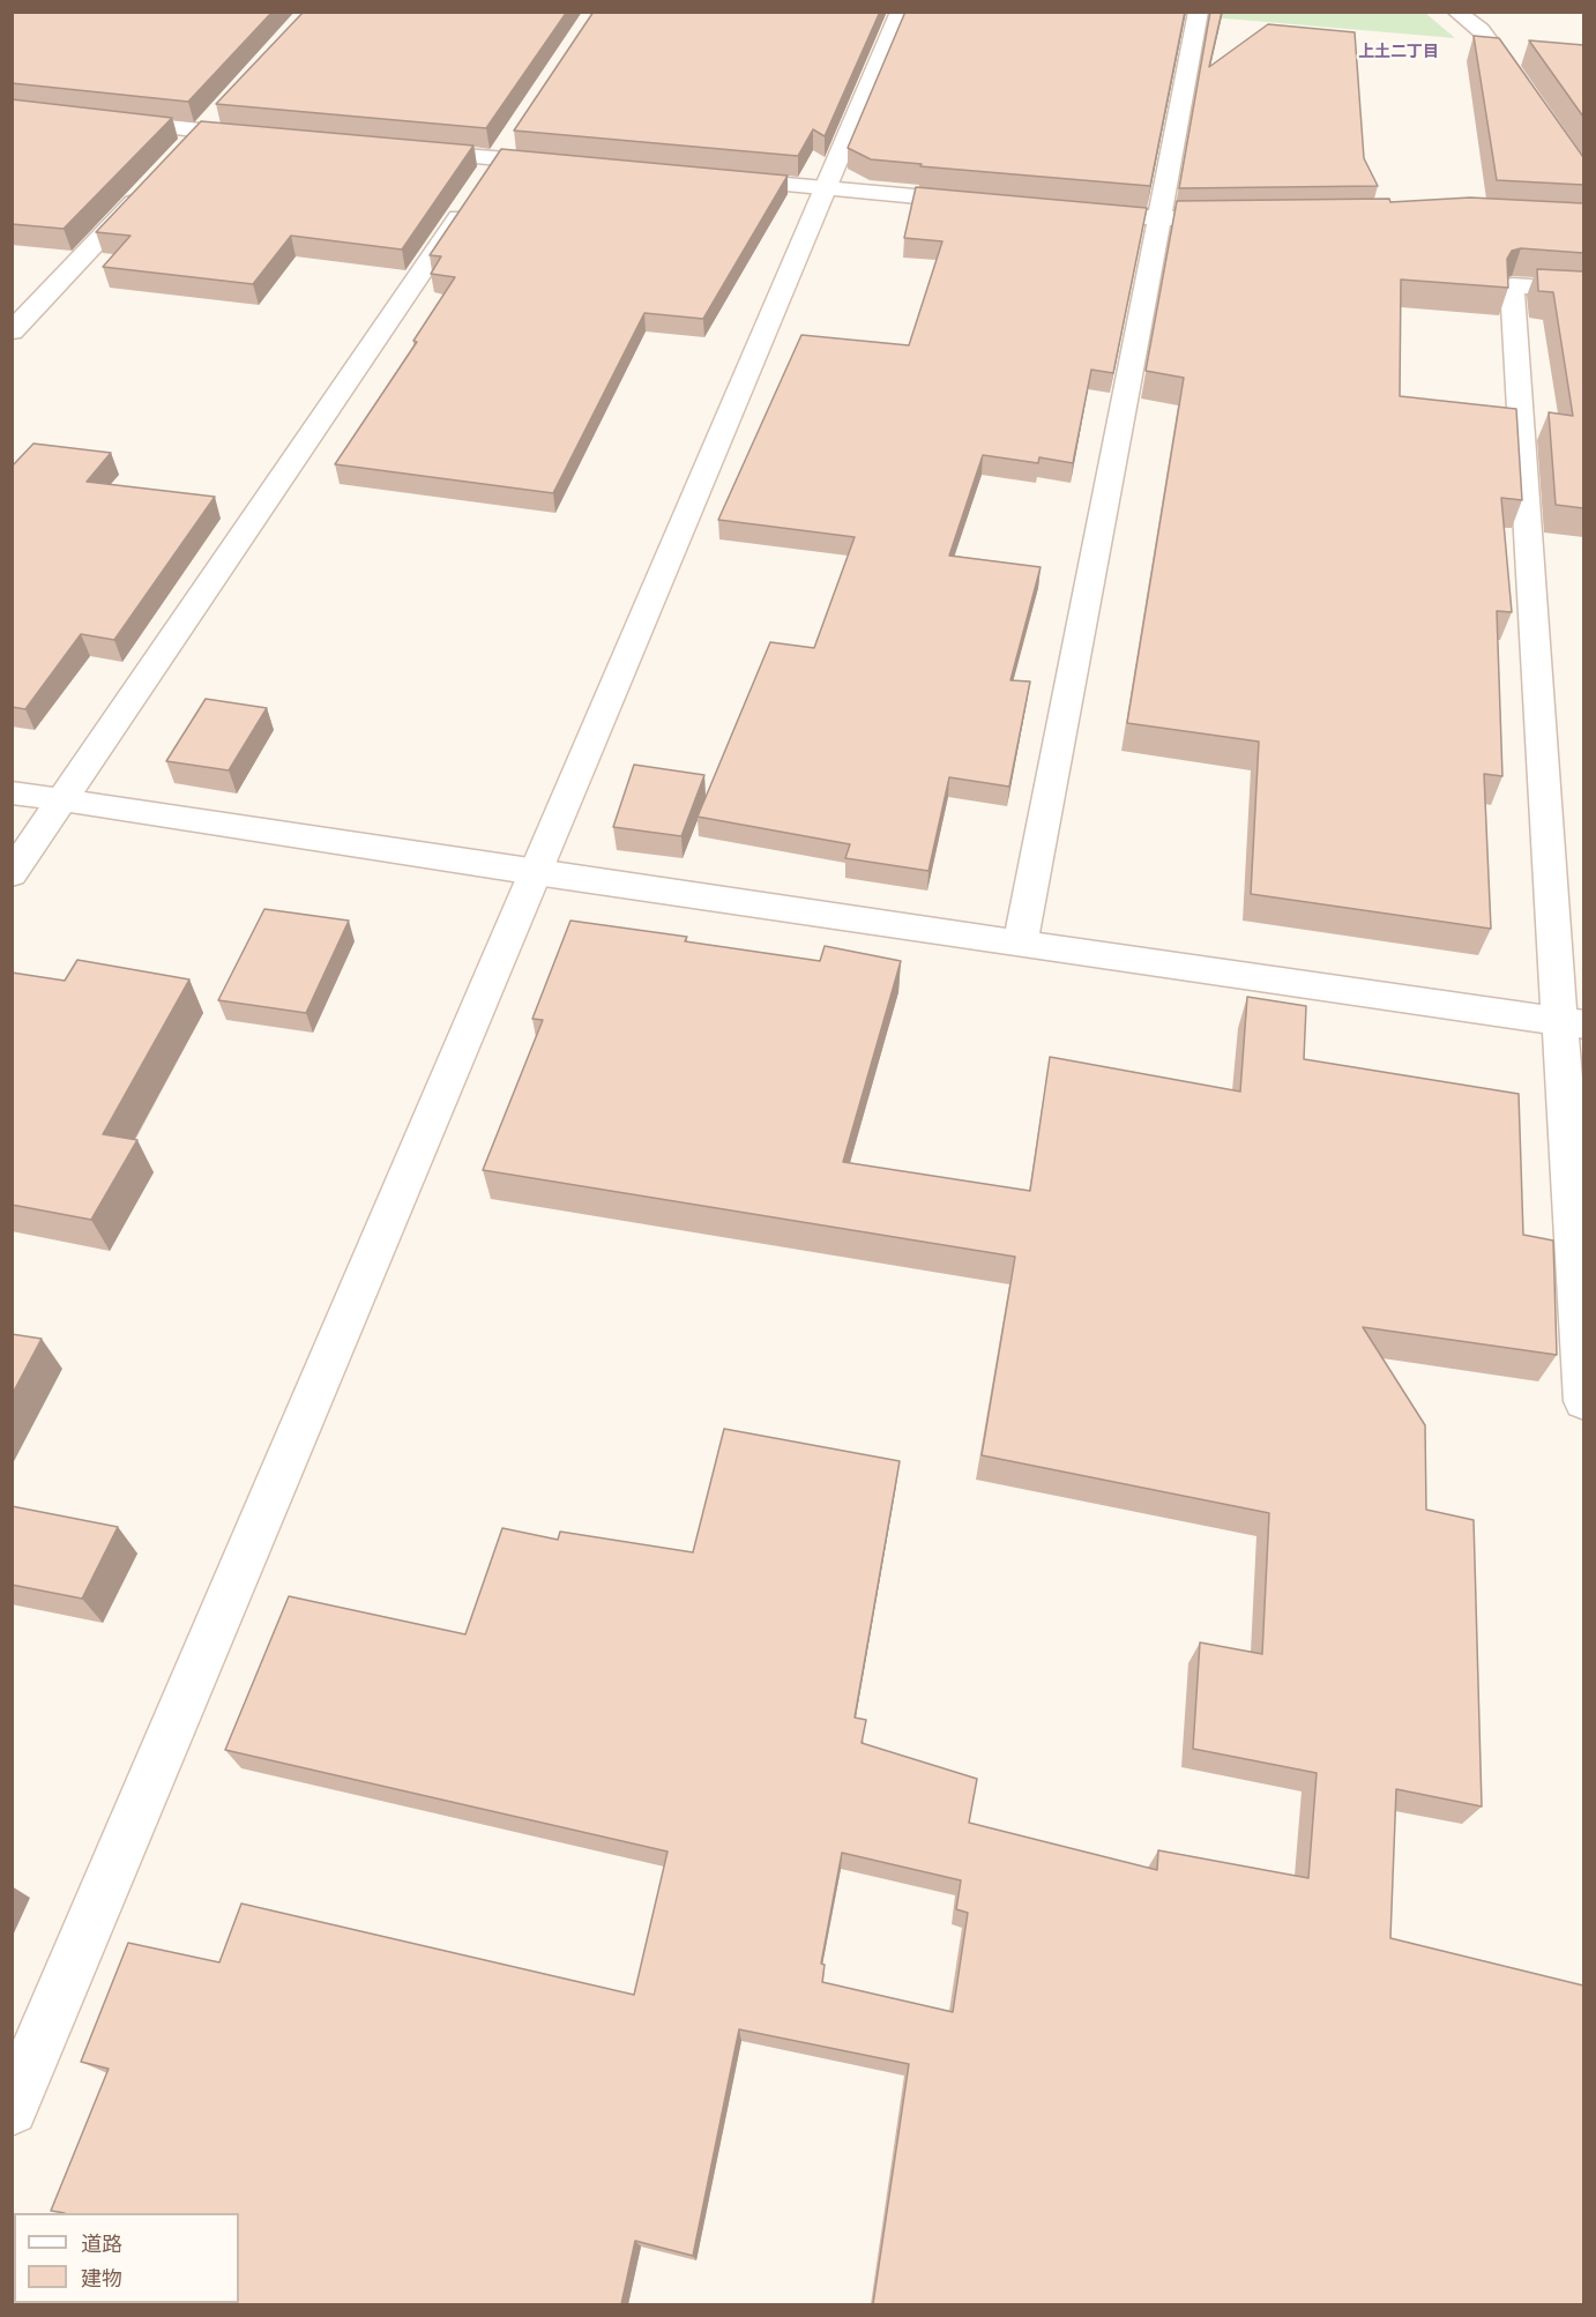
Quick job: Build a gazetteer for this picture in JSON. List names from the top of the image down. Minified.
{"districts":["上土二丁目"],"legend":["道路","建物"]}
